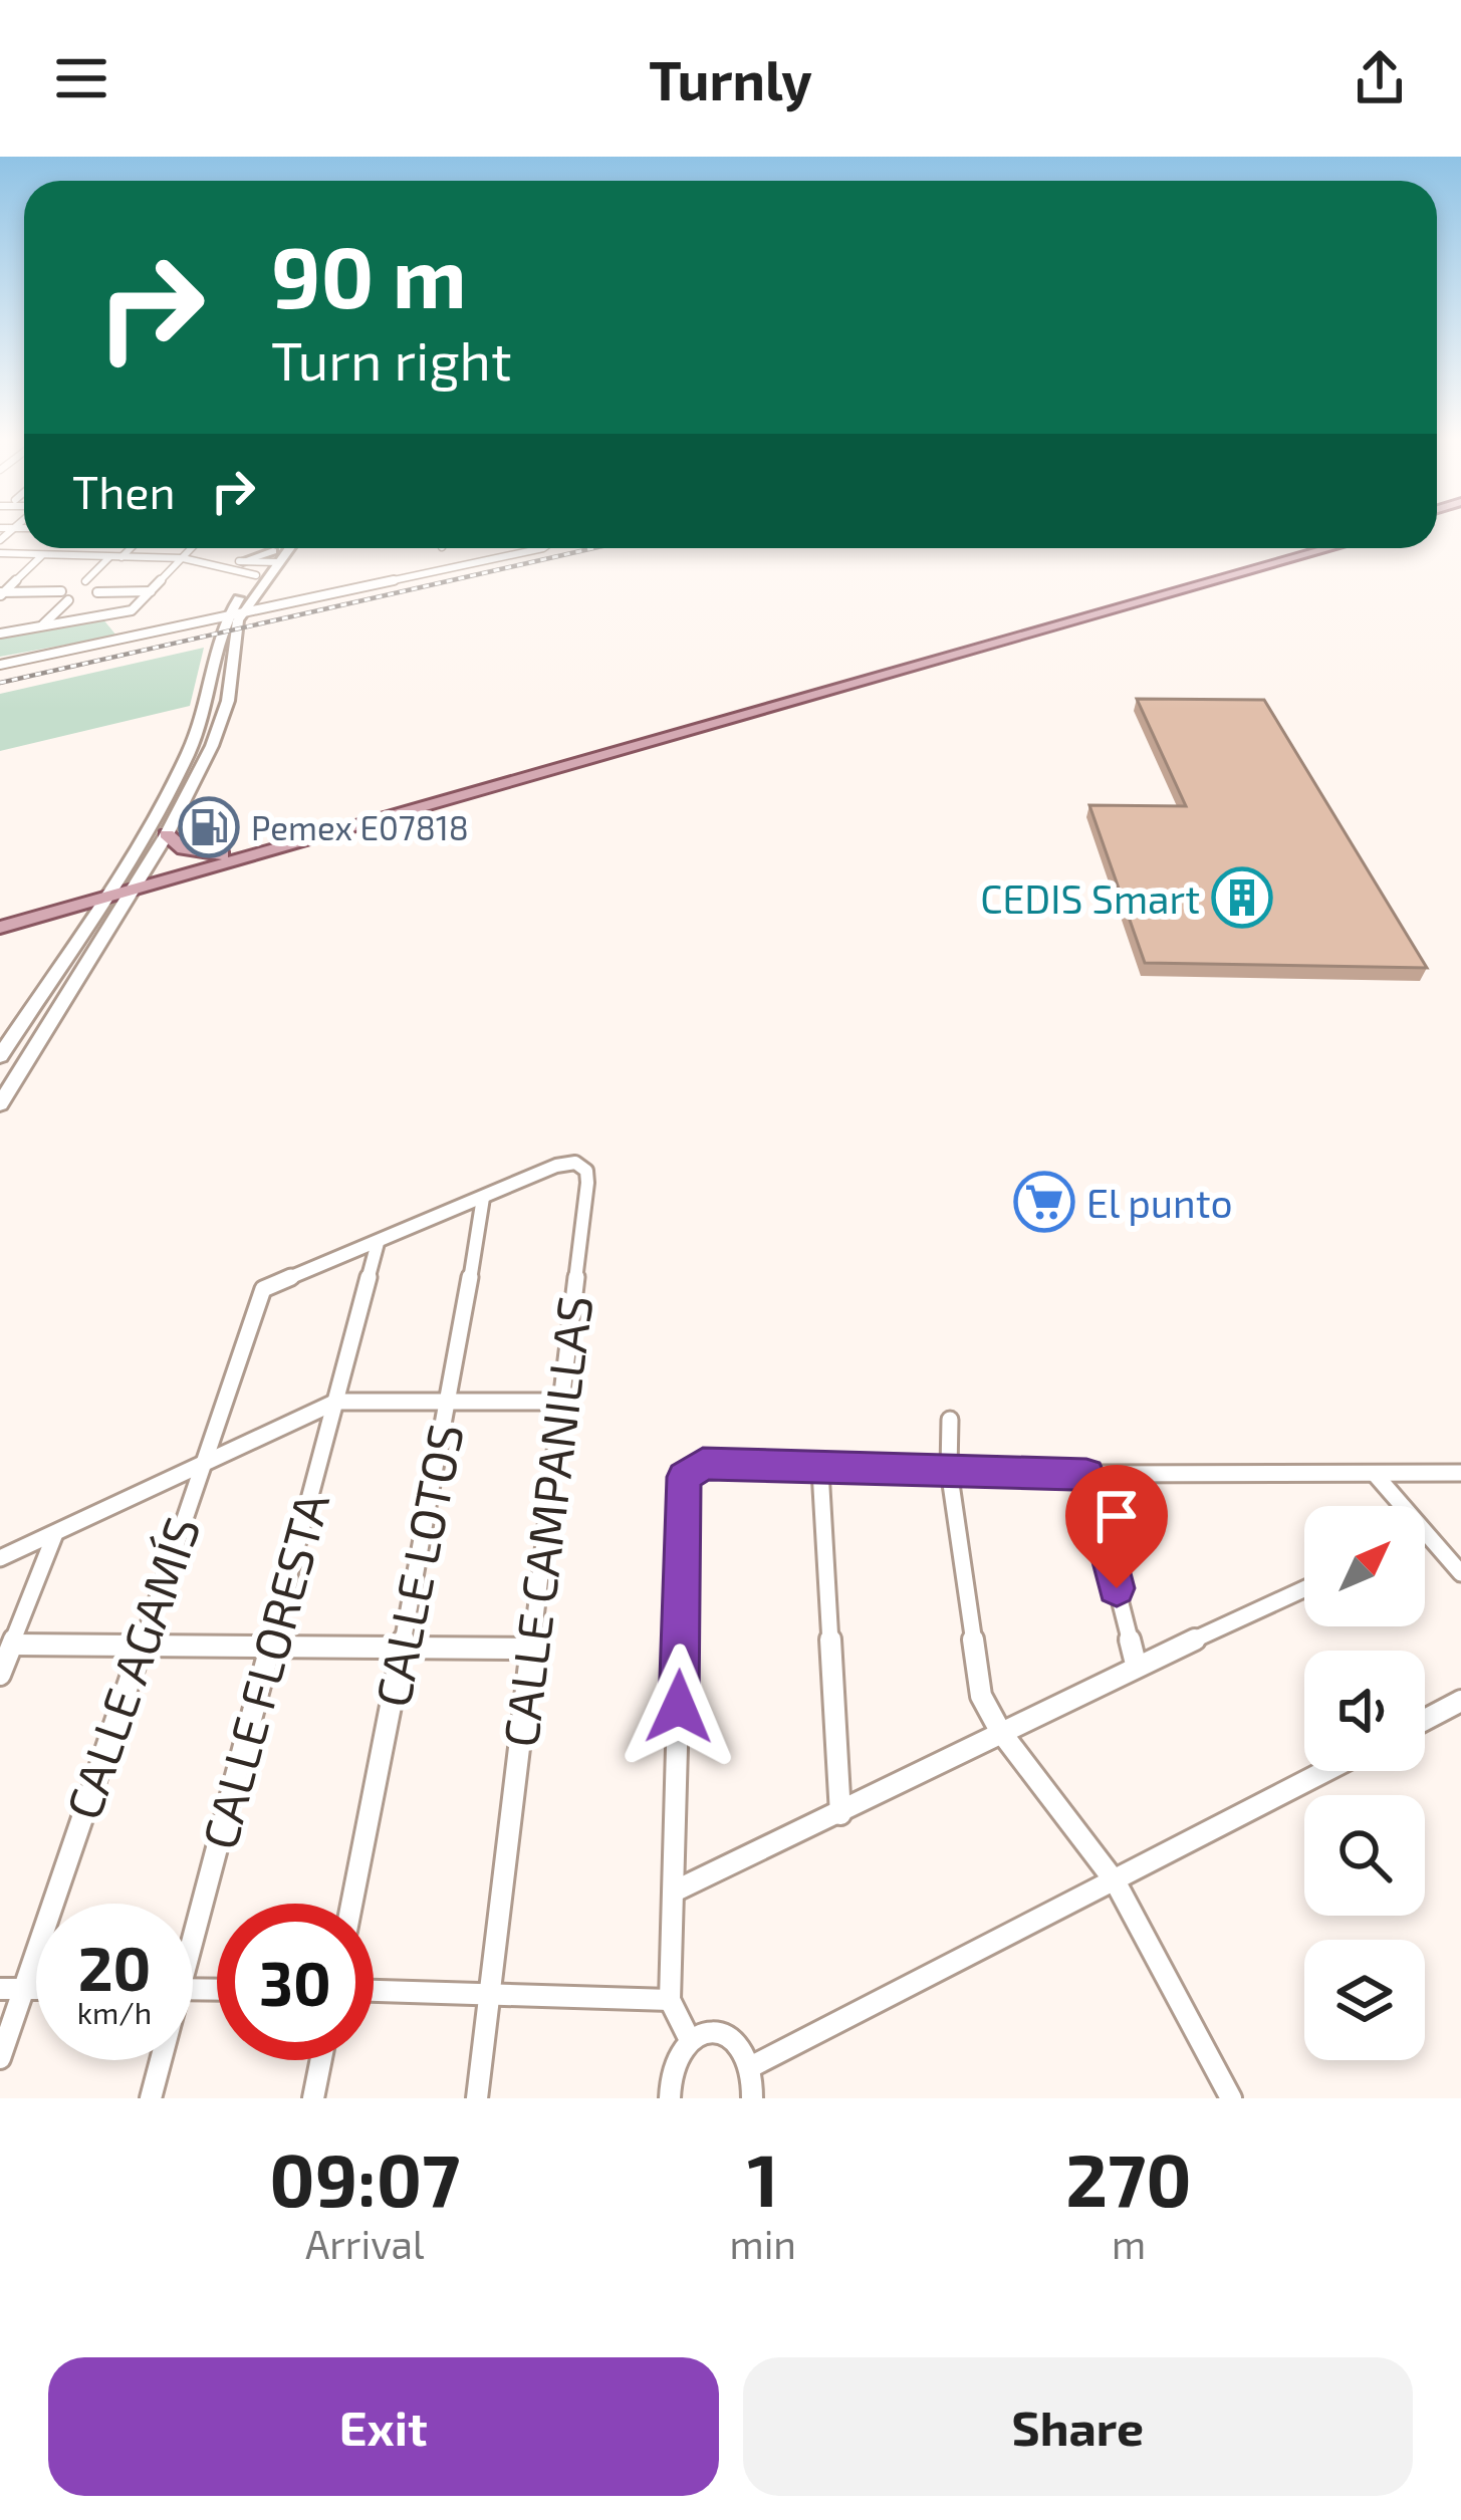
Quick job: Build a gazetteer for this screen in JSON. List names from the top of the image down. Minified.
{"streets":{"street":["CALLE CAMPANILLAS","CALLE LOTOS","CALLE AGAMÍS","CALLE FLORESTA"]},"crossings":[["CALLE CAMPANILLAS","CALLE LOTOS"],["CALLE CAMPANILLAS","CALLE AGAMÍS"],["CALLE CAMPANILLAS","CALLE FLORESTA"]],"places":{"fuel station":["Pemex E07818"],"building":["CEDIS Smart"],"supermarket":["El punto"]},"north":"top right","page":{"header":"Turnly","turn":["90 m","Turn right"],"then":"Then","speed":"20 km/h","limit":"30","eta":["09:07","Arrival","1","min","270","m"],"buttons":["Exit","Share"]}}
